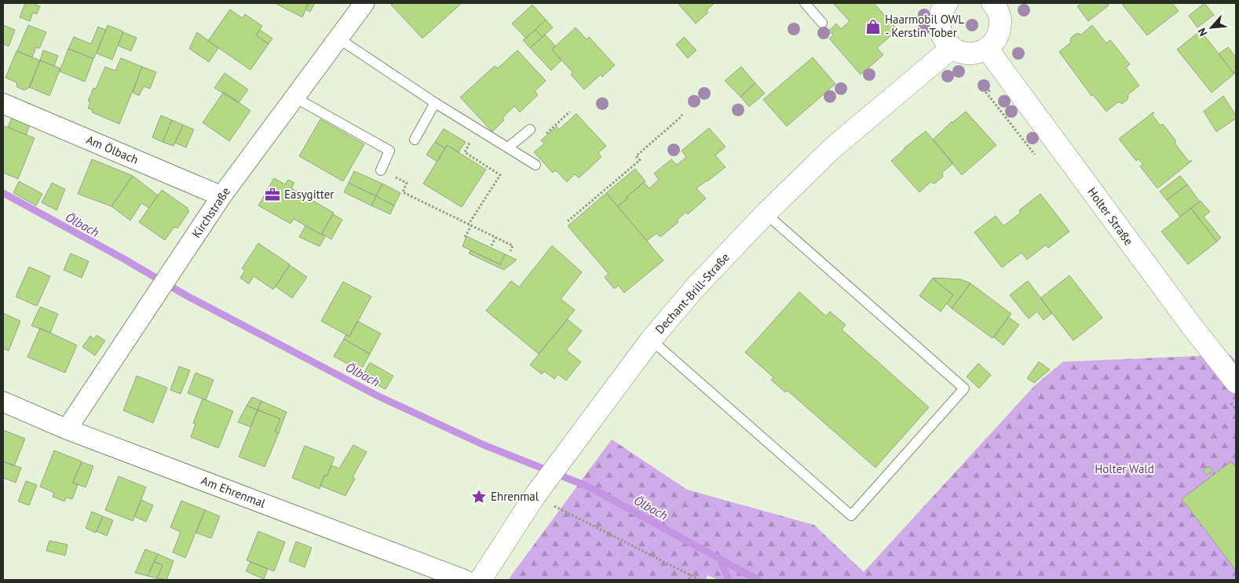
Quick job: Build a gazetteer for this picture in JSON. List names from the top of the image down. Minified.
{"streets":{"street":["Am Ölbach","Kirchstraße","Holter Straße","Dechant-Brill-Straße","Am Ehrenmal"]},"crossings":[["Am Ölbach","Kirchstraße"],["Kirchstraße","Am Ehrenmal"]],"water":["Ölbach"],"parks":["Holter Wald"],"places":{"shop":["Haarmobil OWL - Kerstin Tober"],"office":["Easygitter"],"place":["Ehrenmal"]},"north":"bottom left"}
